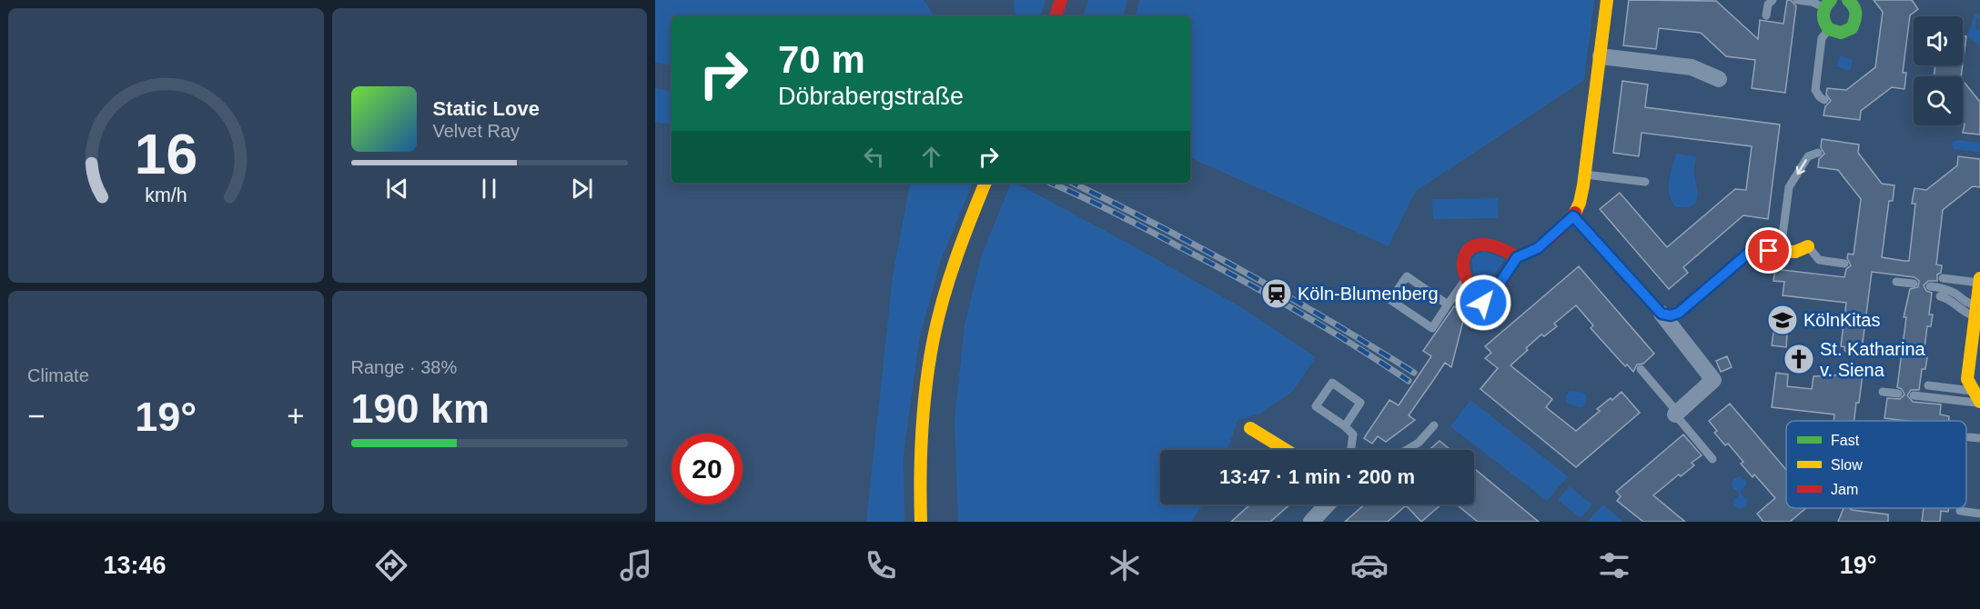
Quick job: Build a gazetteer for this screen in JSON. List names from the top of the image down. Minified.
{"places":{"station":["Köln-Blumenberg"],"school or university":["KölnKitas"],"church":["St. Katharina v. Siena"]},"legend":["Fast","Slow","Jam"],"page":{"turn":["70 m","Döbrabergstraße"],"song":["Static Love","Velvet Ray"],"tile":["Climate",["Range · 38%","190 km"]],"heat":["−","19°","+"],"limit":"20","trip":"13:47 · 1 min · 200 m","tabs":["13:46","19°"],"gauge":["16","km/h"]}}
